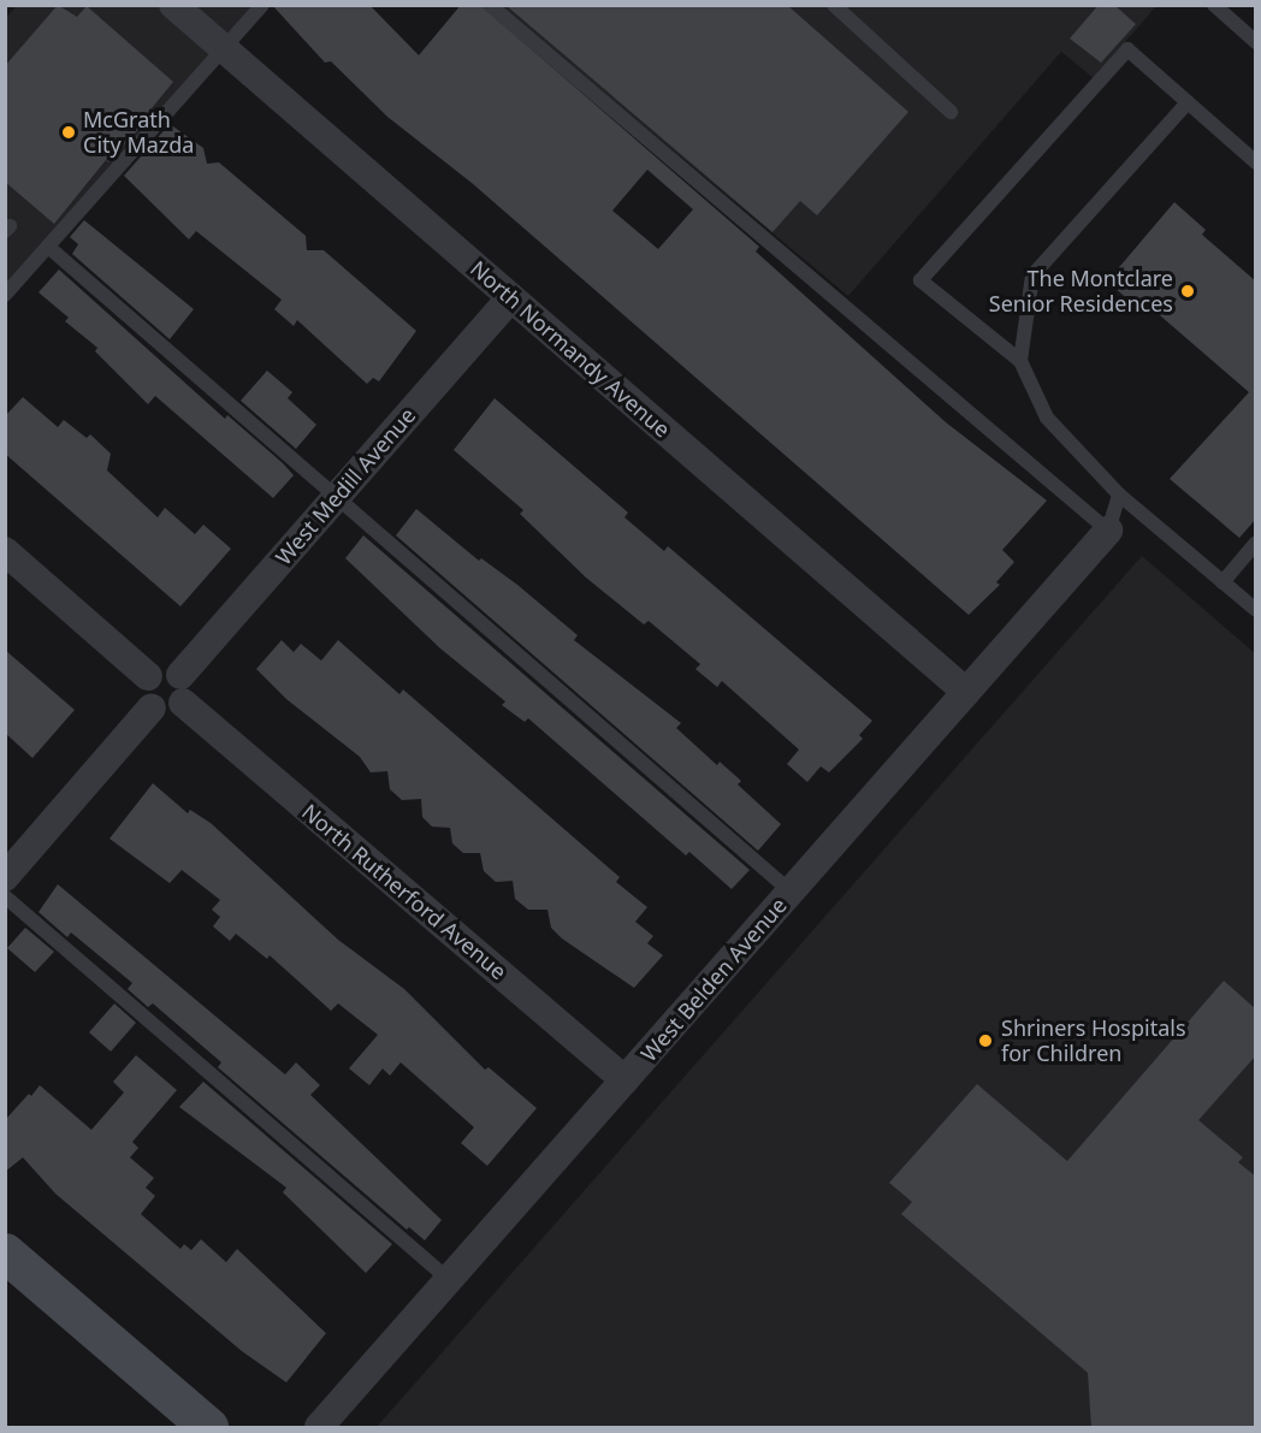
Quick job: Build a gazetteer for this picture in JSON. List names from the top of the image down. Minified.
{"streets":{"street":["North Normandy Avenue","West Medill Avenue","North Rutherford Avenue","West Belden Avenue"]},"crossings":[["North Normandy Avenue","West Medill Avenue"],["North Normandy Avenue","West Belden Avenue"],["West Medill Avenue","North Rutherford Avenue"],["North Rutherford Avenue","West Belden Avenue"]],"places":["McGrath City Mazda","The Montclare Senior Residences","Shriners Hospitals for Children"]}
